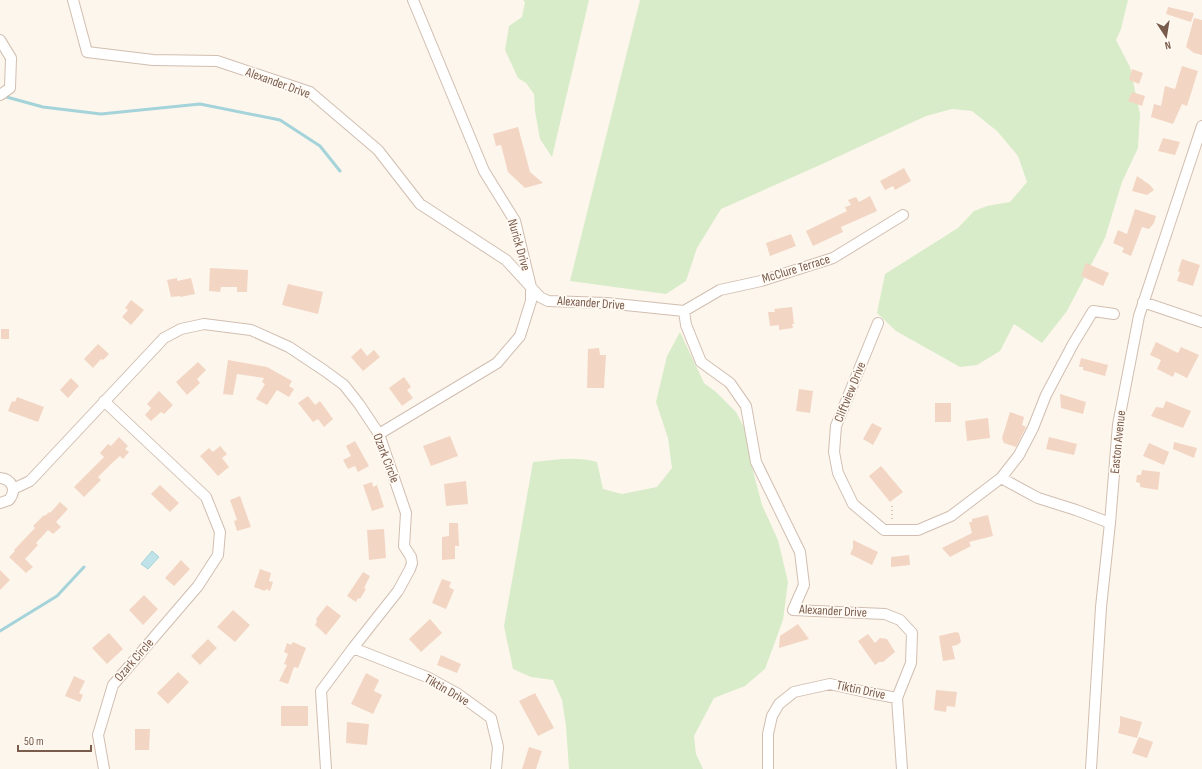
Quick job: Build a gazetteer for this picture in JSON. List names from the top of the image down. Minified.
{"streets":{"street":["Alexander Drive","Nurick Drive","McClure Terrace","Cliftview Drive","Easton Avenue","Ozark Circle","Tiktin Drive"]},"crossings":[["Alexander Drive","Nurick Drive"],["Alexander Drive","McClure Terrace"],["Alexander Drive","Tiktin Drive"],["Nurick Drive","Ozark Circle"],["Ozark Circle","Tiktin Drive"]],"scale_bar":"50 m","north":"bottom"}
